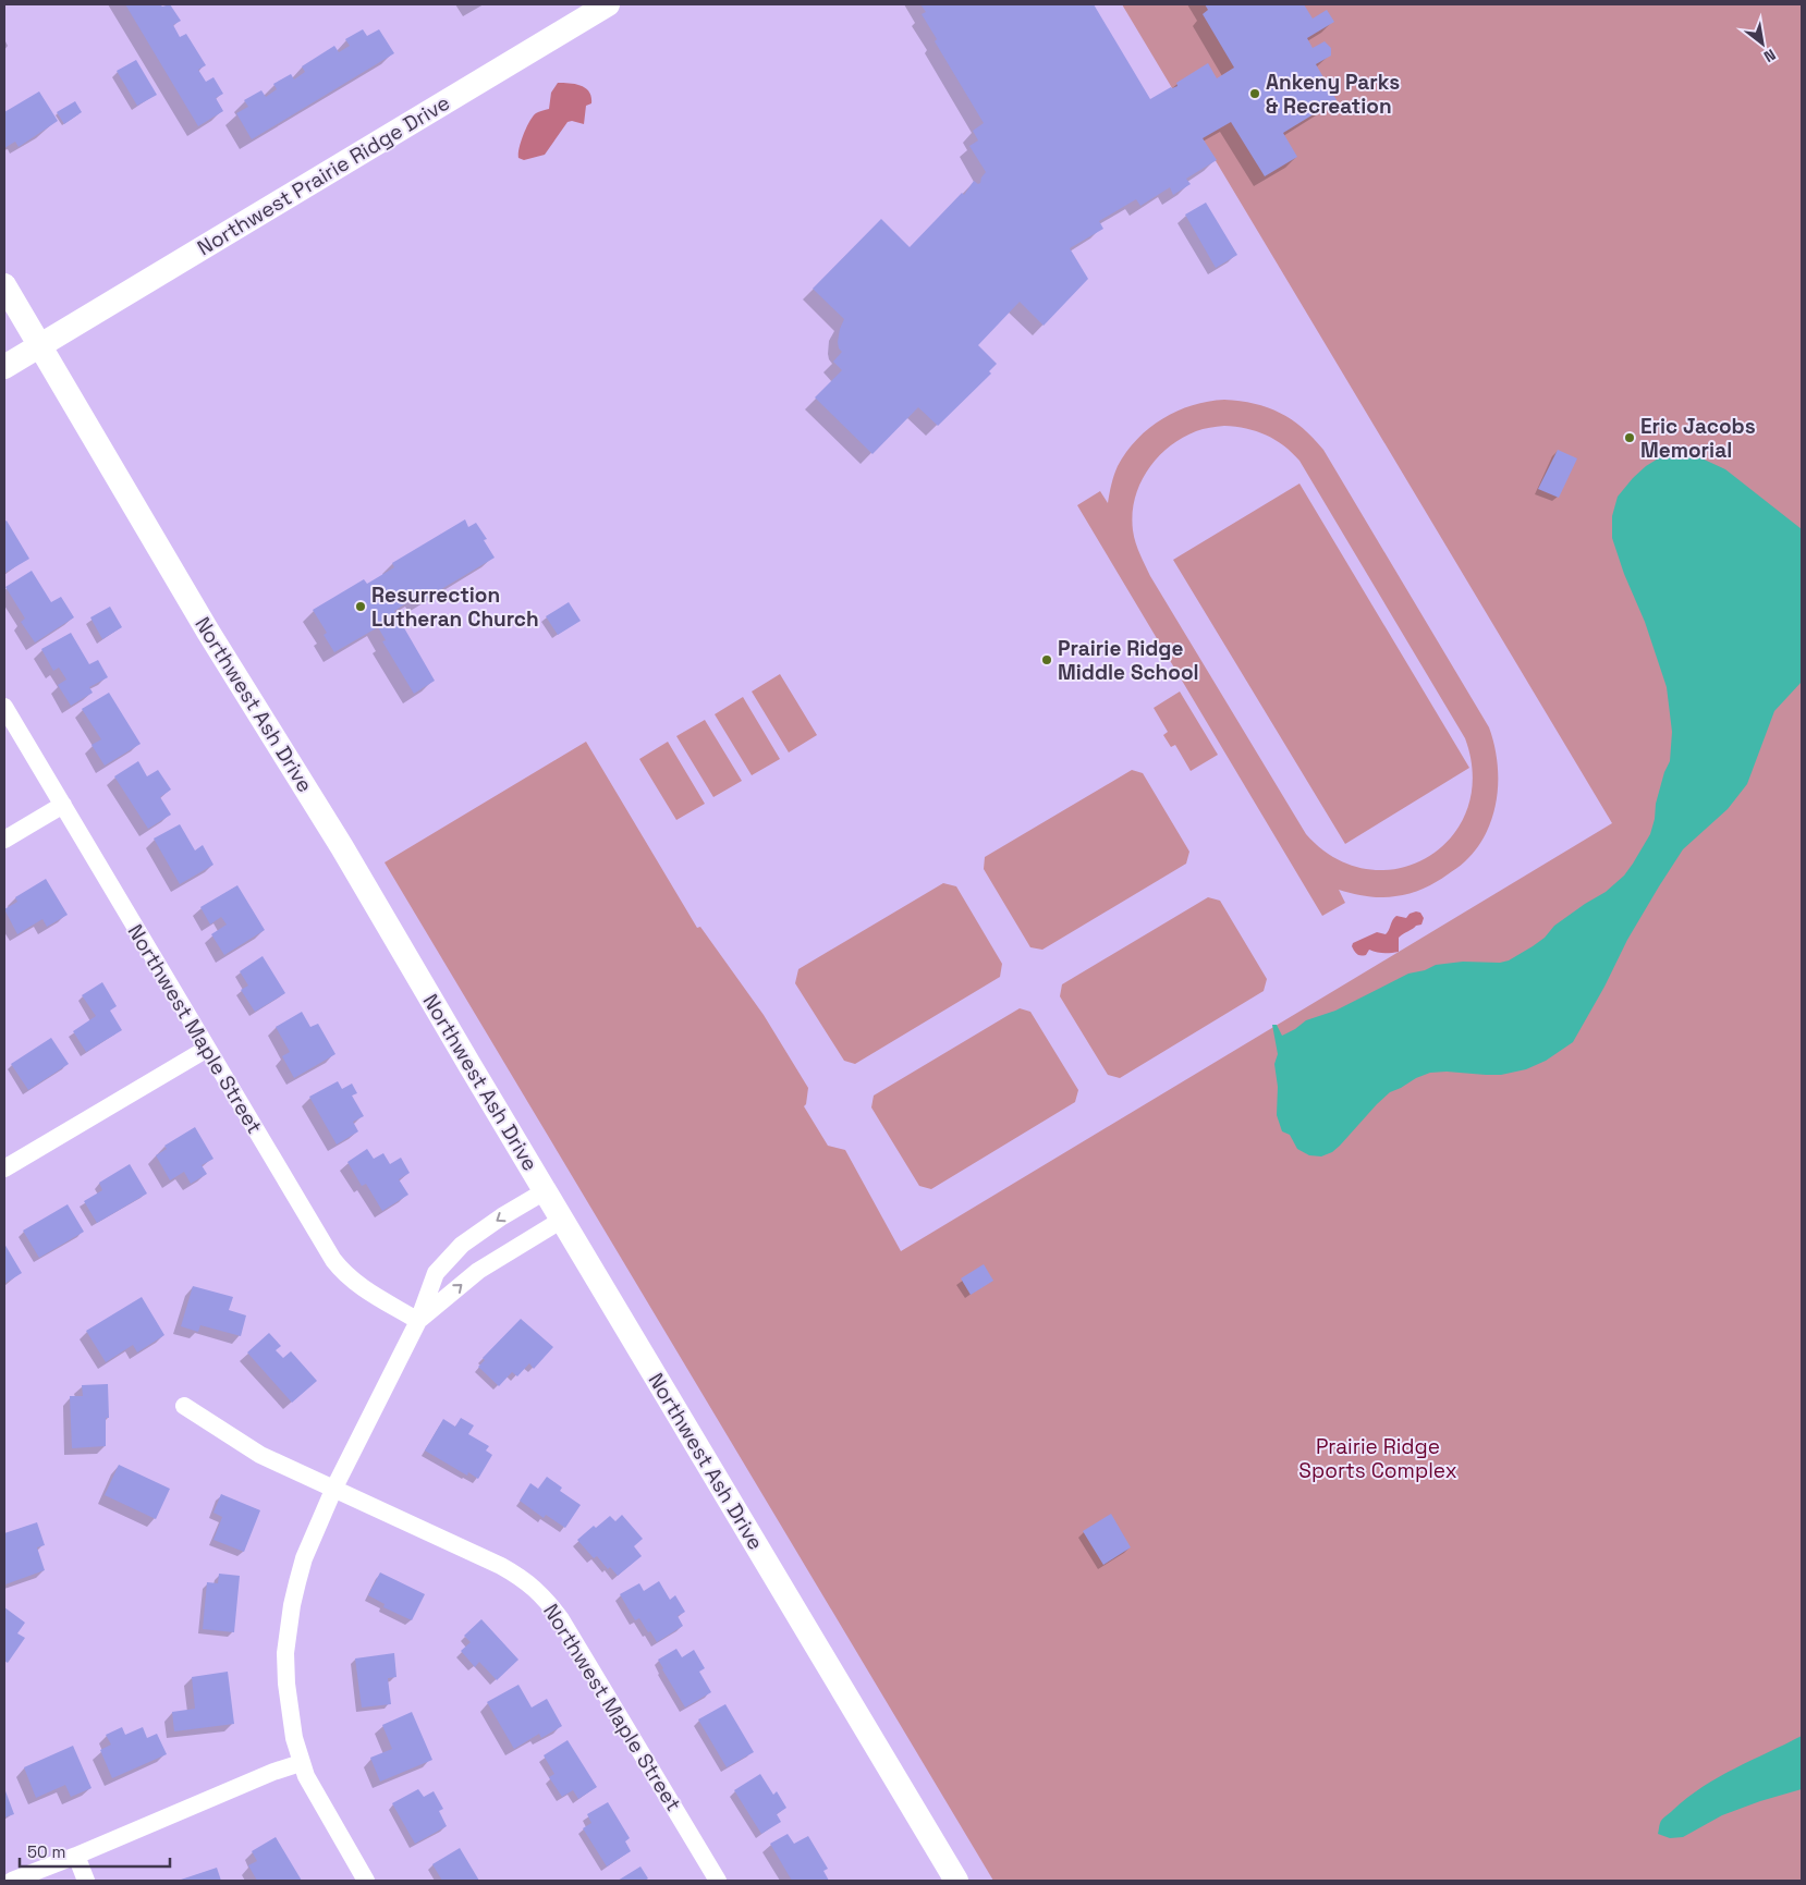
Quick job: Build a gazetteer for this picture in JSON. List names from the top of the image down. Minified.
{"streets":{"street":["Northwest Prairie Ridge Drive","Northwest Ash Drive","Northwest Maple Street"]},"crossings":[["Northwest Prairie Ridge Drive","Northwest Ash Drive"]],"parks":["Prairie Ridge Sports Complex"],"places":["Ankeny Parks & Recreation","Eric Jacobs Memorial","Resurrection Lutheran Church","Prairie Ridge Middle School"],"scale_bar":"50 m","north":"bottom right"}
